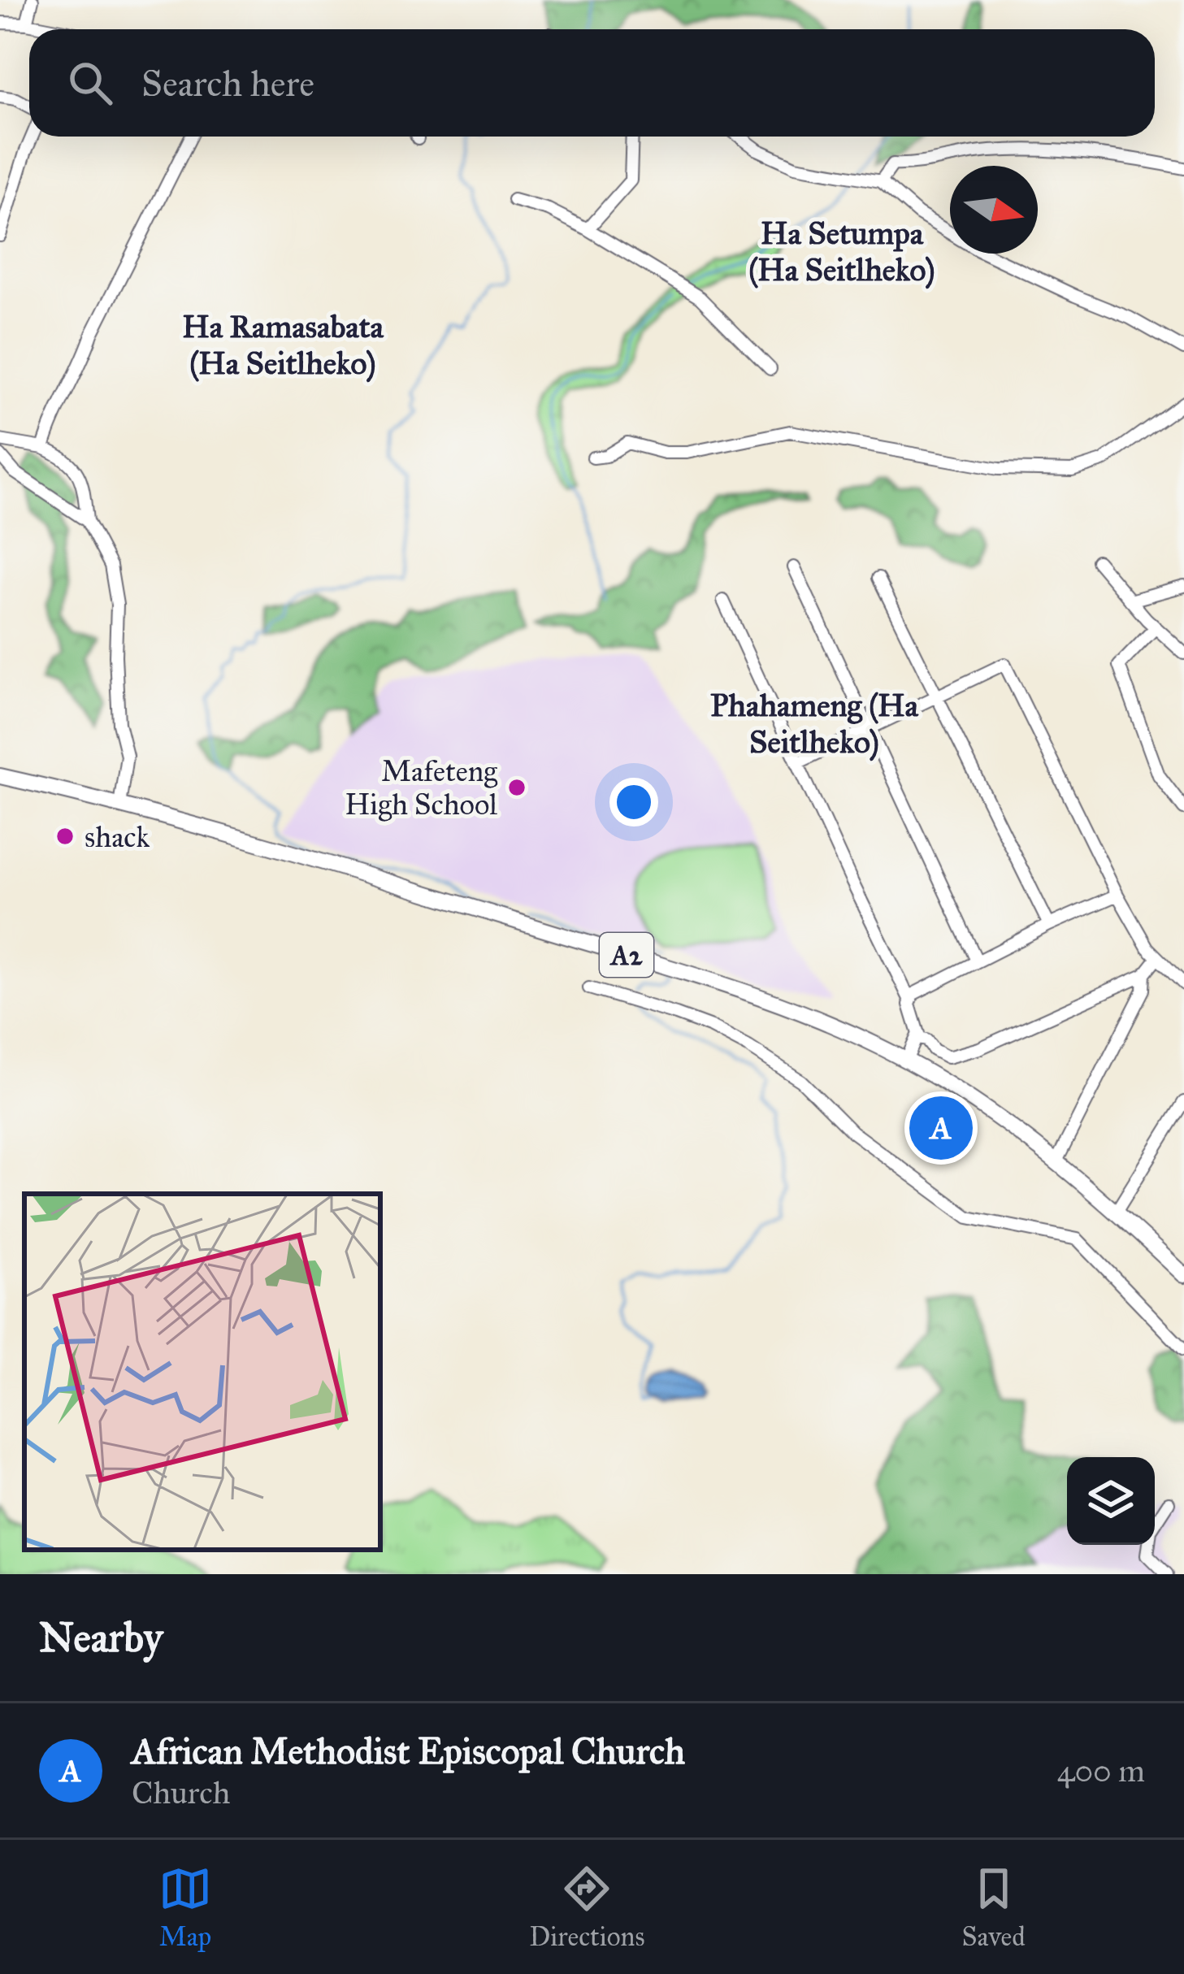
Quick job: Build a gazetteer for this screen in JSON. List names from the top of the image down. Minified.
{"streets":{"main road":["A2"]},"districts":["Ha Setumpa (Ha Seitlheko)","Ha Ramasabata (Ha Seitlheko)","Phahameng (Ha Seitlheko)"],"places":["Mafeteng High School","shack"],"north":"right","page":{"search":"Search here","pins":"A","heading":"Nearby","list":[{"mark":"A","name":"African Methodist Episcopal Church","note":"Church","value":"400 m"}],"nav":["Map","Directions","Saved"]}}
